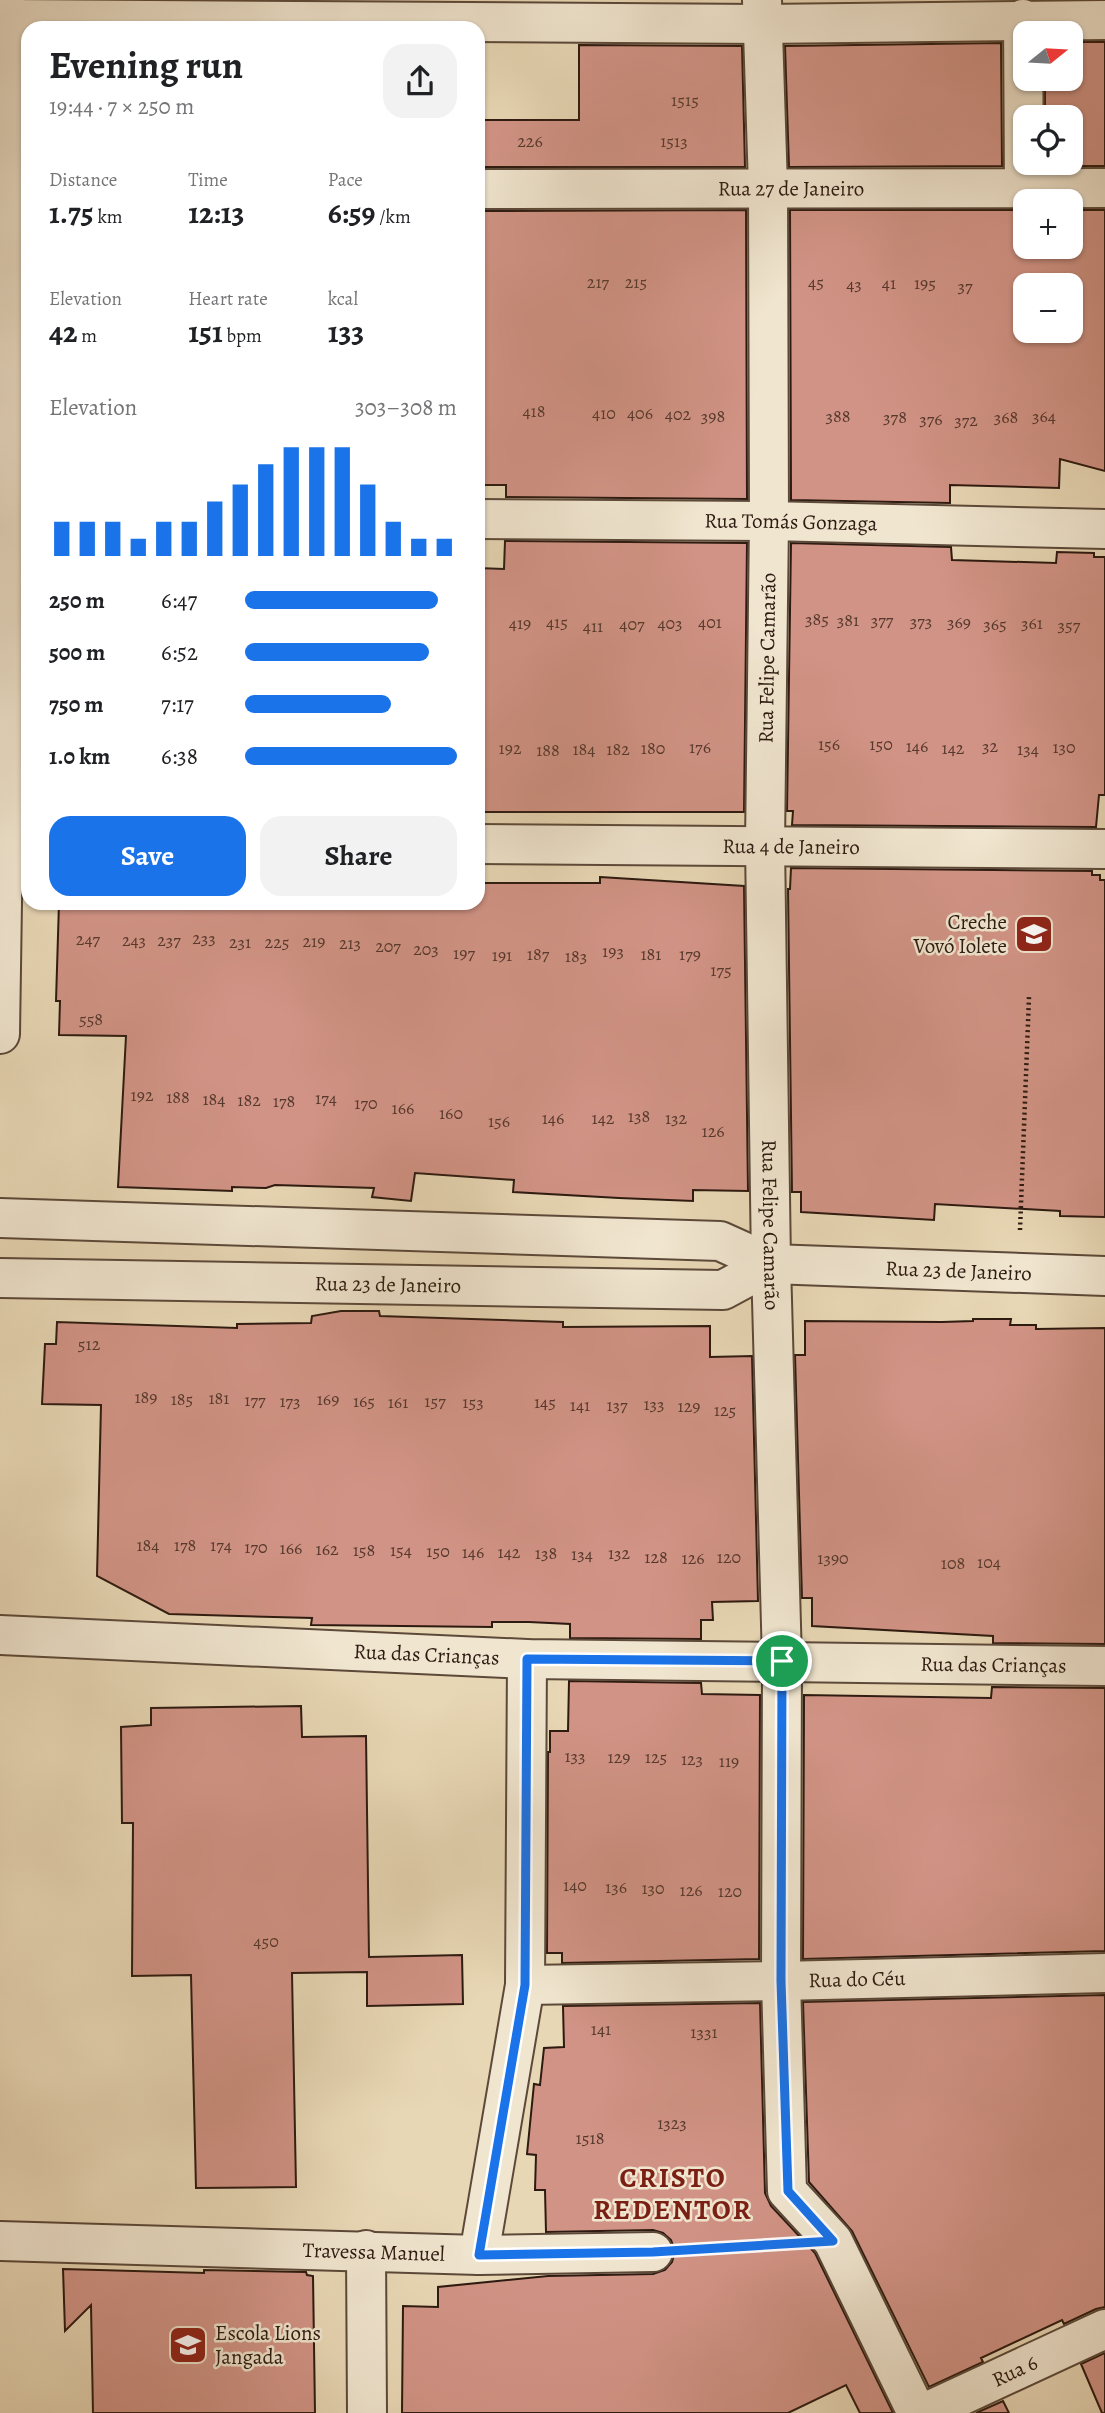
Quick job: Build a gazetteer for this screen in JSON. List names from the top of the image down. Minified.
{"streets":{"street":["Rua 27 de Janeiro","Rua Tomás Gonzaga","Rua Felipe Camarão","Rua 4 de Janeiro","Rua 23 de Janeiro","Rua das Crianças","Rua do Céu","Travessa Manuel","Rua 6"]},"crossings":[["Rua 27 de Janeiro","Rua Felipe Camarão"],["Rua Tomás Gonzaga","Rua Felipe Camarão"],["Rua Felipe Camarão","Rua 4 de Janeiro"],["Rua Felipe Camarão","Rua 23 de Janeiro"],["Rua Felipe Camarão","Rua das Crianças"],["Rua Felipe Camarão","Rua do Céu"]],"districts":["CRISTO REDENTOR"],"places":{"school or university":["Creche Vovó Iolete","Escola Lions Jangada"]},"house_numbers":["1515","226","1513","217","215","45","41","195","43","37","418","410","406","402","398","388","364","378","368","376","372","385","381","377","373","415","401","369","419","403","361","407","365","357","411","156","150","146","32","176","130","192","180","142","184","182","134","188","233","247","243","237","219","231","225","213","207","203","193","197","187","181","179","191","183","175","558","192","188","174","184","182","178","170","166","160","138","146","142","132","156","126","512","189","181","185","169","177","173","165","157","161","153","145","133","141","137","129","125","184","178","174","170","166","162","158","154","150","146","142","138","132","134","128","120","126","1390","104","108","133","129","125","123","119","140","136","130","126","120","450","141","1331","1323","1518"],"north":"right","page":{"map_buttons":["+","−"],"heading":["Evening run","19:44 · 7 × 250 m"],"stats":[["Distance","1.75 km"],["Time","12:13"],["Pace","6:59 /km"],["Elevation","42 m"],["Heart rate","151 bpm"],["kcal","133"]],"chart":["Elevation","303–308 m"],"list":[{"name":"250 m","note":"6:47"},{"name":"500 m","note":"6:52"},{"name":"750 m","note":"7:17"},{"name":"1.0 km","note":"6:38"}],"buttons":["Save","Share"]}}
